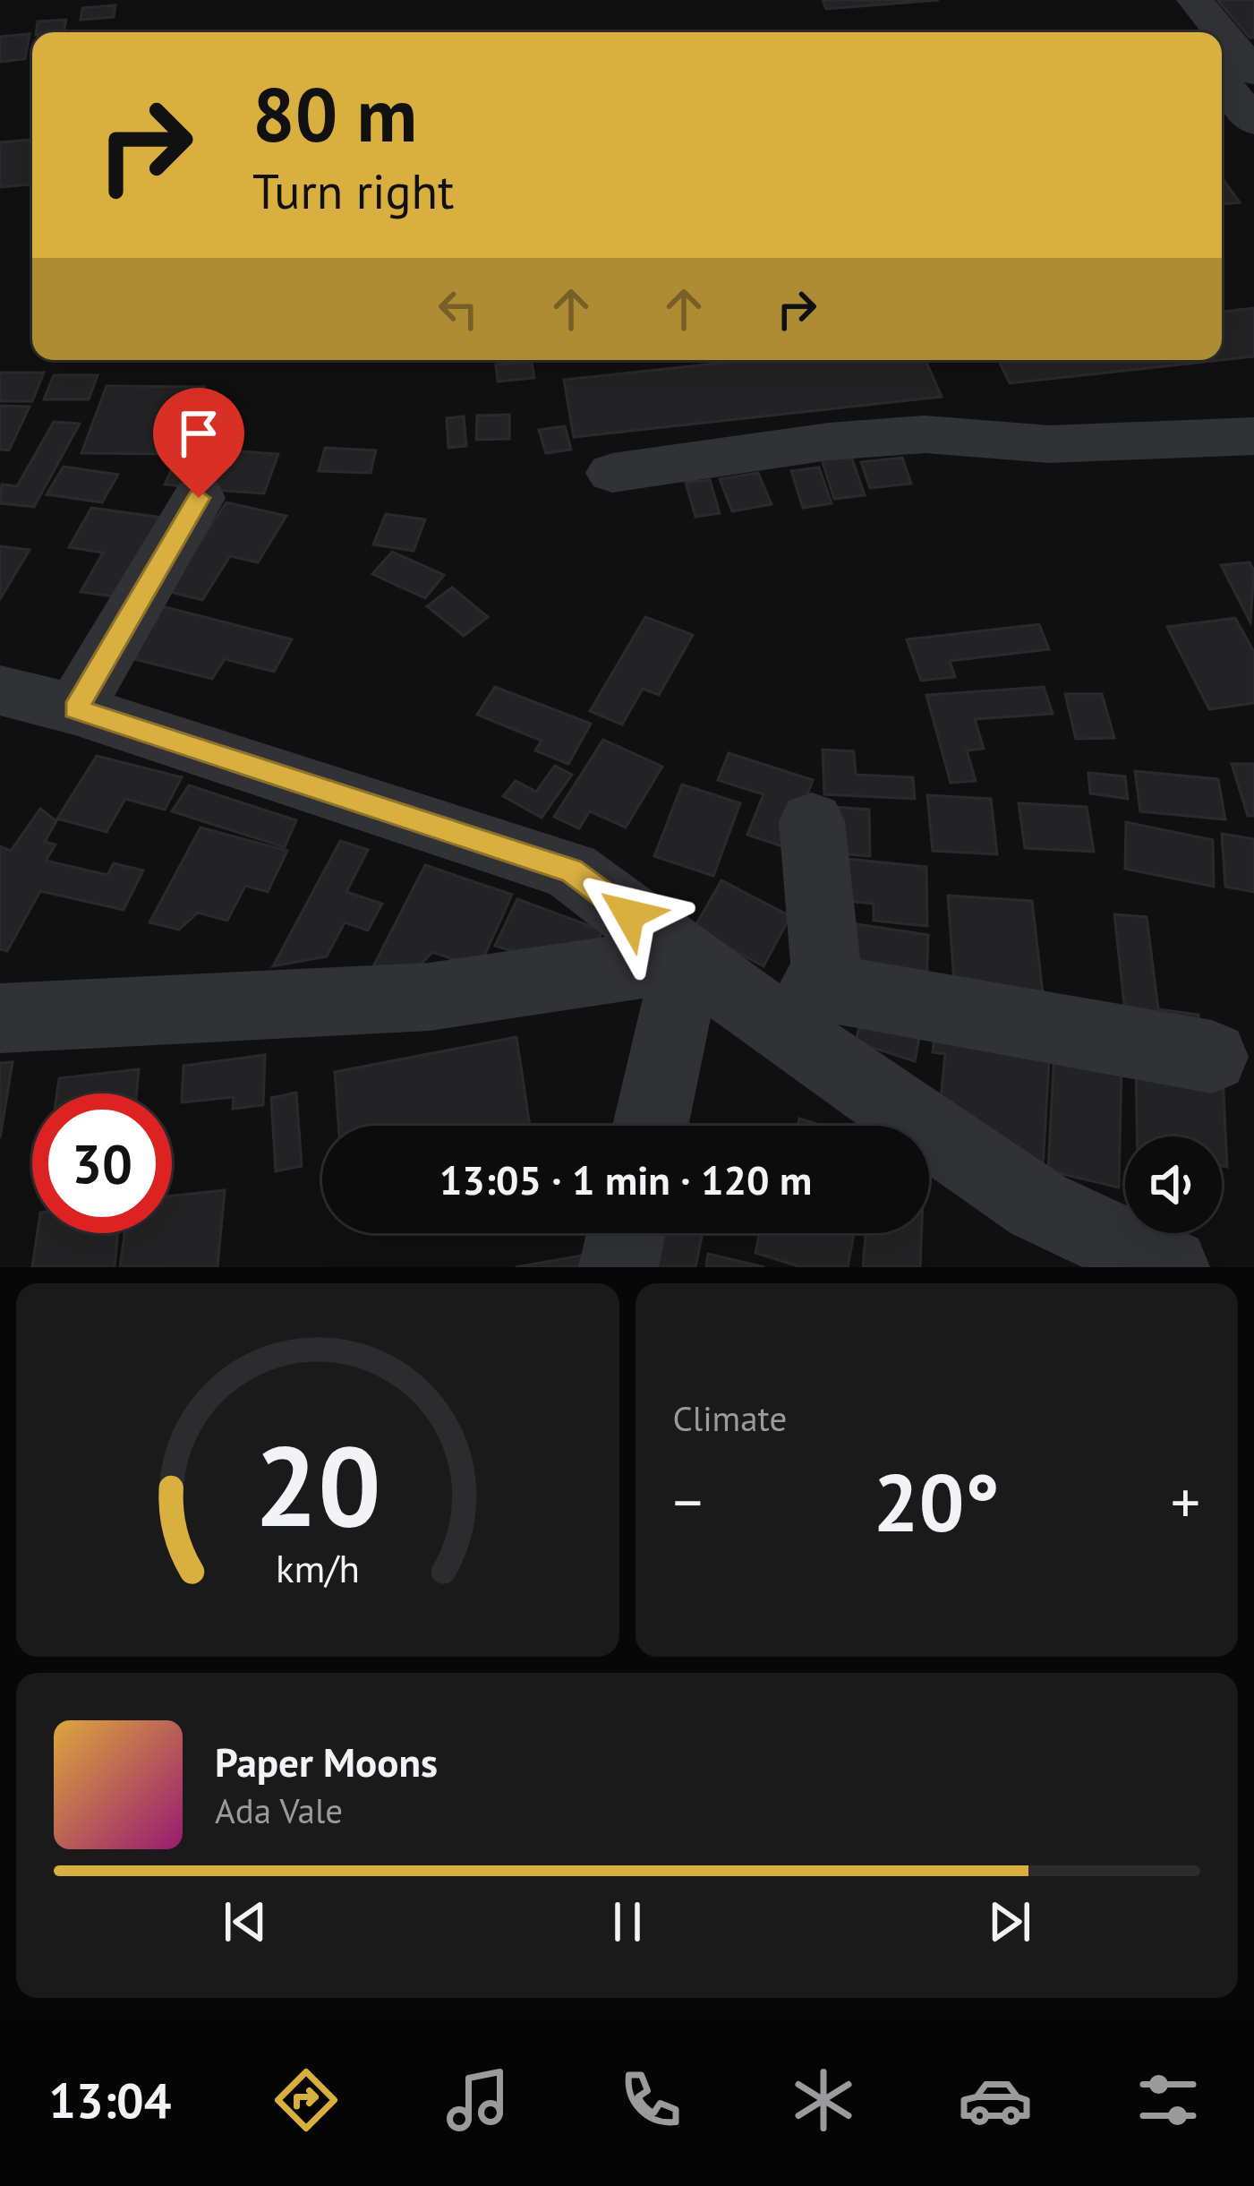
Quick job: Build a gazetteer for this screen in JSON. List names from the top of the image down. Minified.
{"page":{"turn":["80 m","Turn right"],"limit":"30","trip":"13:05 · 1 min · 120 m","tile":"Climate","heat":["−","20°","+"],"song":["Paper Moons","Ada Vale"],"tabs":"13:04","gauge":["20","km/h"]}}
